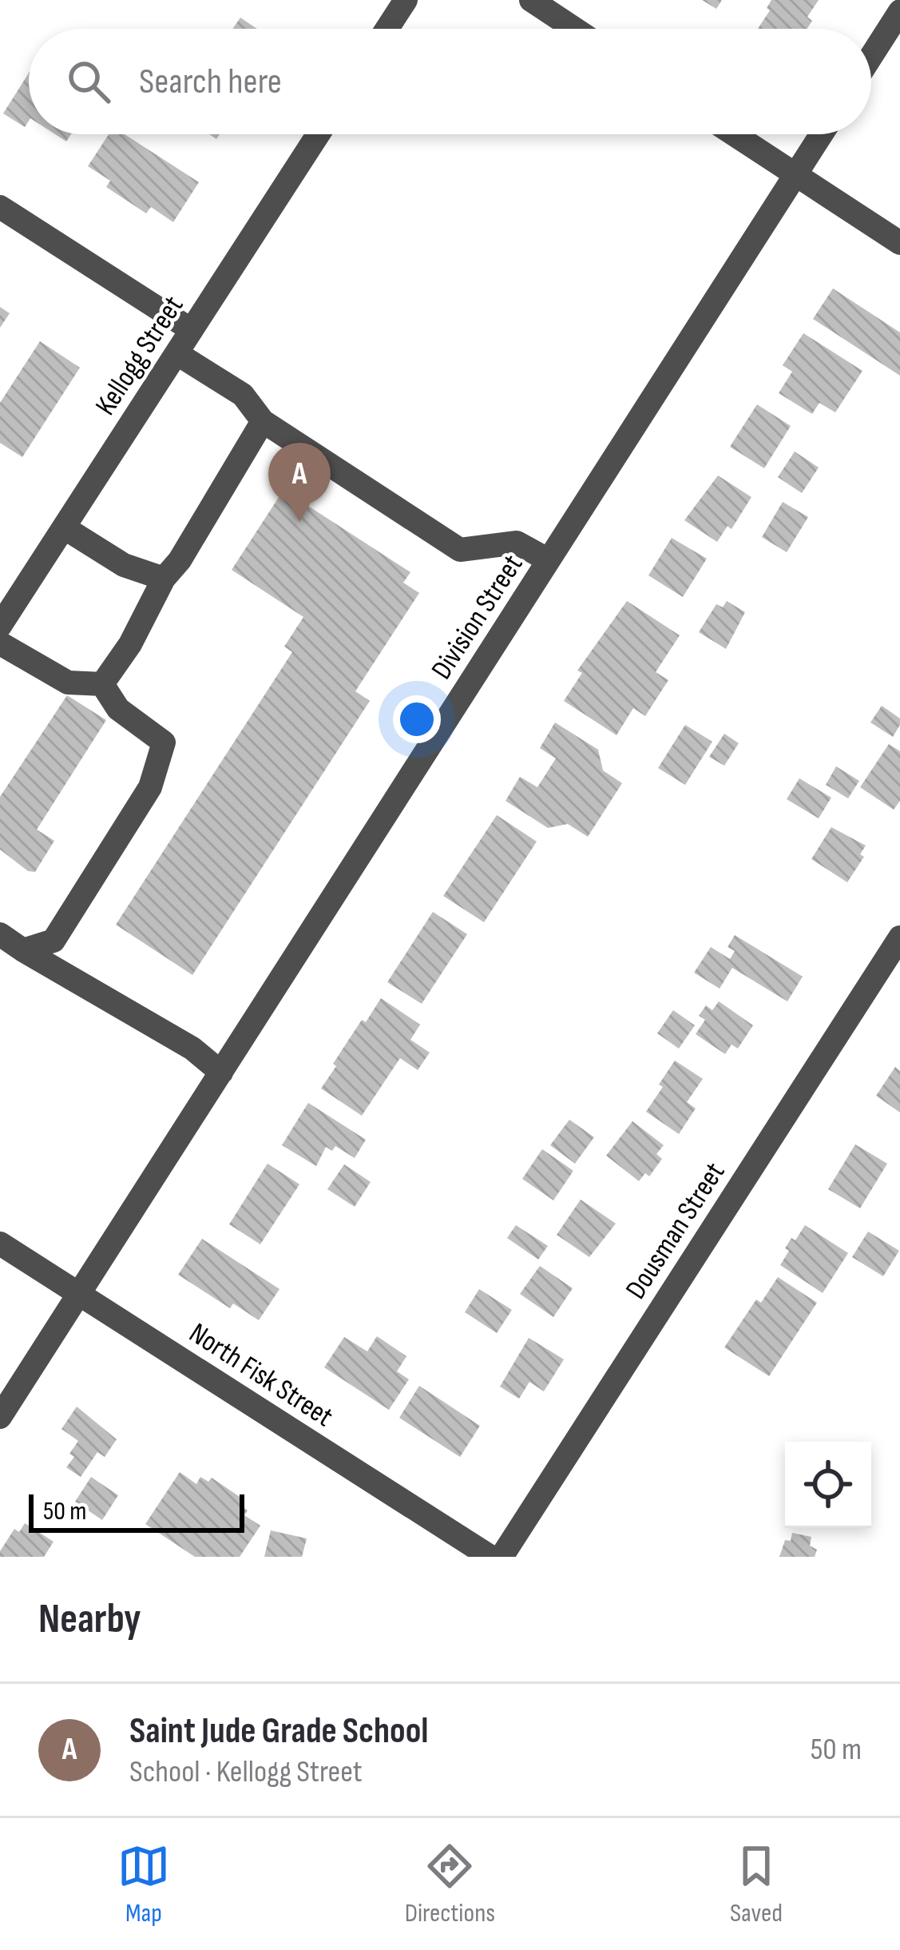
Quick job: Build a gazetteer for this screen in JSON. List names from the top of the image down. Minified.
{"streets":{"street":["Kellogg Street","Division Street","Dousman Street","North Fisk Street"]},"crossings":[["Division Street","North Fisk Street"]],"scale_bar":"50 m","page":{"search":"Search here","pins":"A","scale":"50 m","heading":"Nearby","list":[{"mark":"A","name":"Saint Jude Grade School","note":"School · Kellogg Street","value":"50 m"}],"nav":["Map","Directions","Saved"]}}
